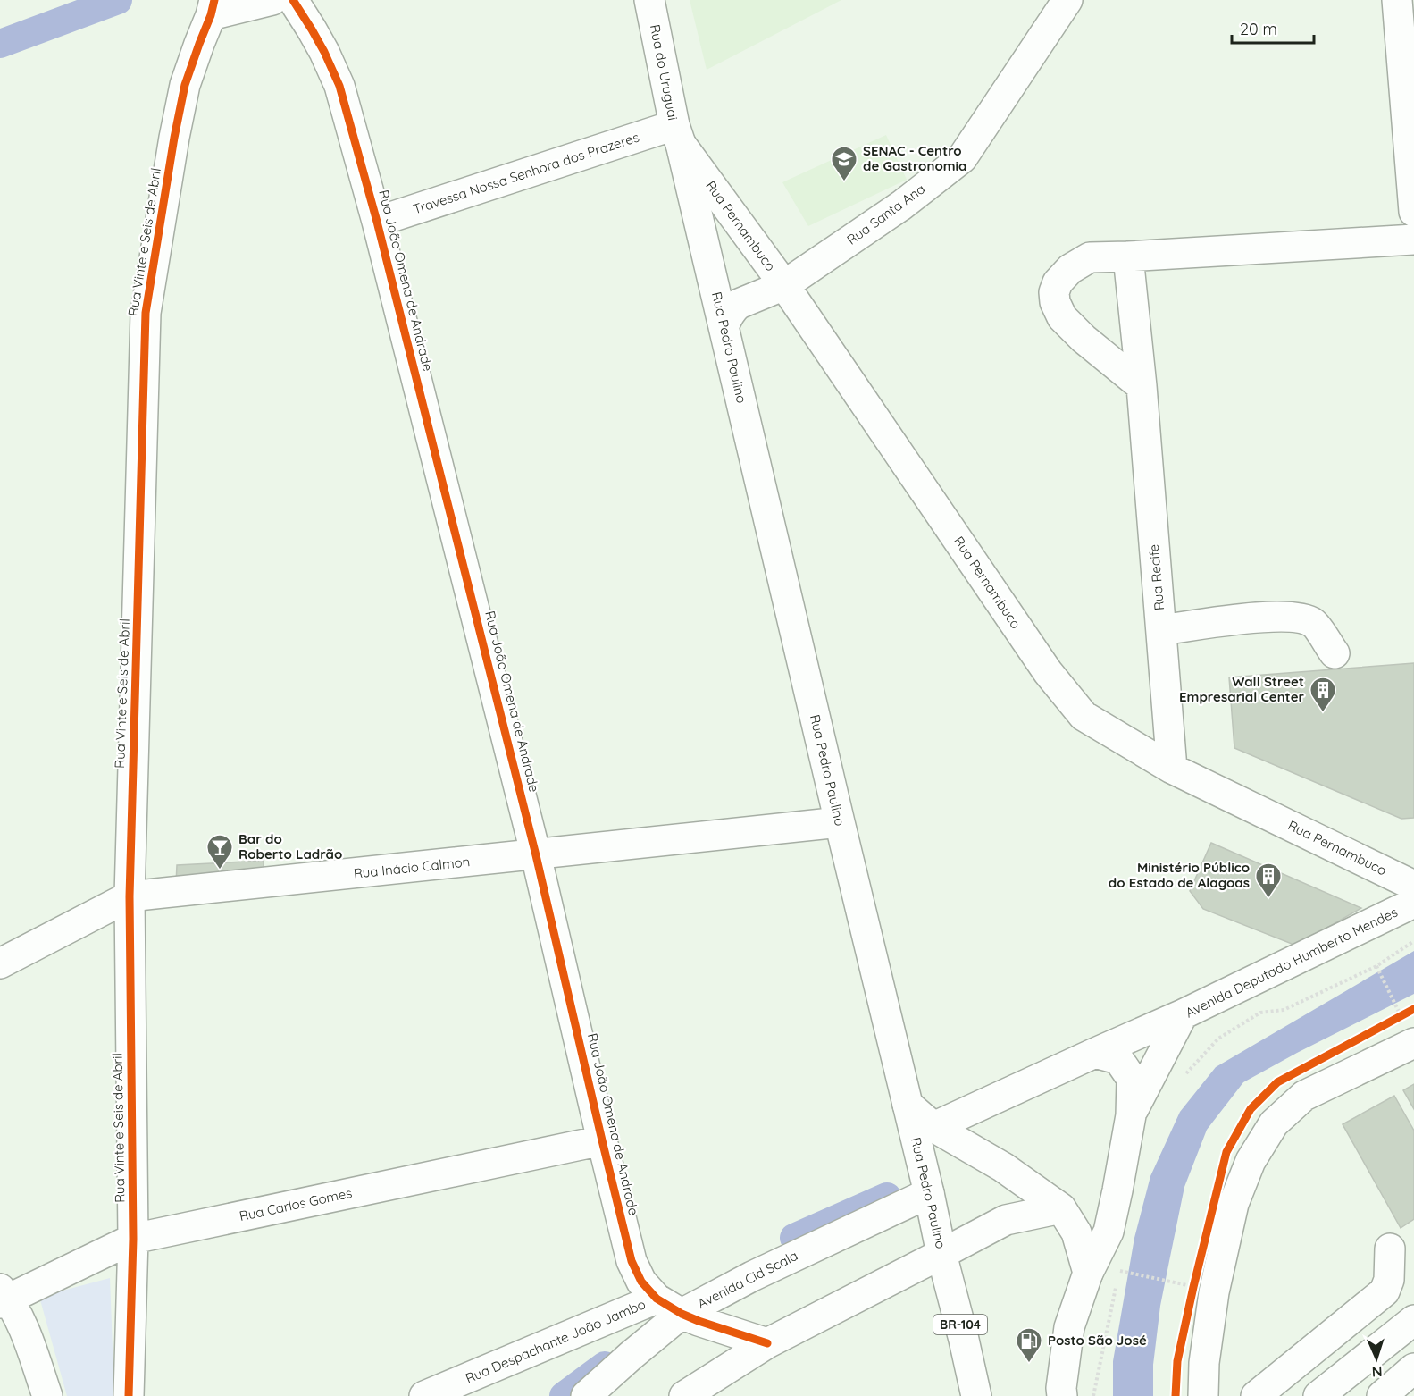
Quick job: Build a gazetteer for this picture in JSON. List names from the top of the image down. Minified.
{"streets":{"main road":["Rua do Uruguai","Travessa Nossa Senhora dos Prazeres","Rua Santa Ana","Rua Pernambuco","Rua Vinte e Seis de Abril","Rua João Omena de Andrade","Rua Pedro Paulino","Rua Recife","Rua Inácio Calmon","Avenida Deputado Humberto Mendes","Rua Carlos Gomes","Avenida Cid Scala","BR-104","Rua Despachante João Jambo"]},"crossings":[["Rua do Uruguai","Travessa Nossa Senhora dos Prazeres"],["Rua do Uruguai","Rua Pernambuco"],["Rua do Uruguai","Rua Pedro Paulino"],["Travessa Nossa Senhora dos Prazeres","Rua Pernambuco"],["Travessa Nossa Senhora dos Prazeres","Rua João Omena de Andrade"],["Travessa Nossa Senhora dos Prazeres","Rua Pedro Paulino"],["Rua Santa Ana","Rua Pernambuco"],["Rua Santa Ana","Rua Pedro Paulino"],["Rua Pernambuco","Rua Pedro Paulino"],["Rua Pernambuco","Rua Recife"],["Rua Vinte e Seis de Abril","Rua Inácio Calmon"],["Rua Vinte e Seis de Abril","Rua Carlos Gomes"],["Rua João Omena de Andrade","Rua Inácio Calmon"],["Rua João Omena de Andrade","Rua Carlos Gomes"],["Rua João Omena de Andrade","Avenida Cid Scala"],["Rua João Omena de Andrade","Rua Despachante João Jambo"],["Rua Pedro Paulino","Rua Inácio Calmon"],["Rua Pedro Paulino","Avenida Cid Scala"]],"places":{"school or university":["SENAC - Centro de Gastronomia"],"building":["Wall Street Empresarial Center","Ministério Público do Estado de Alagoas"],"bar":["Bar do Roberto Ladrão"],"fuel station":["Posto São José"]},"scale_bar":"20 m","north":"bottom"}
